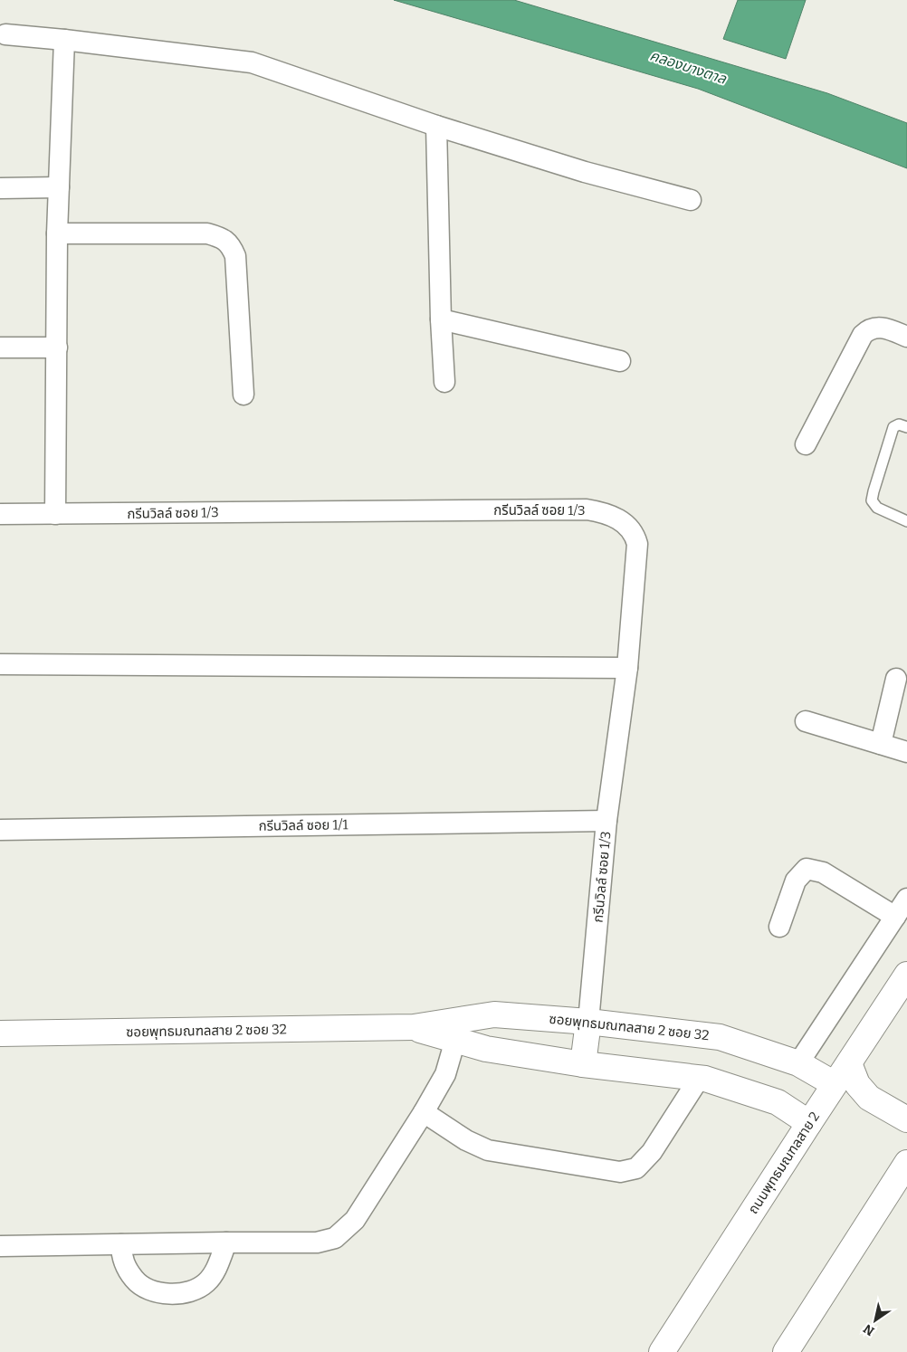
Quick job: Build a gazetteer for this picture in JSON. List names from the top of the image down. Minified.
{"streets":{"street":["กรีนวิลล์ ซอย 1/3","กรีนวิลล์ ซอย 1/1","ซอยพุทธมณฑลสาย 2 ซอย 32","ถนนพุทธมณฑลสาย 2"]},"crossings":[["กรีนวิลล์ ซอย 1/3","กรีนวิลล์ ซอย 1/1"],["กรีนวิลล์ ซอย 1/3","ซอยพุทธมณฑลสาย 2 ซอย 32"],["ซอยพุทธมณฑลสาย 2 ซอย 32","ถนนพุทธมณฑลสาย 2"]],"water":["คลองบางตาล"],"north":"bottom left"}
